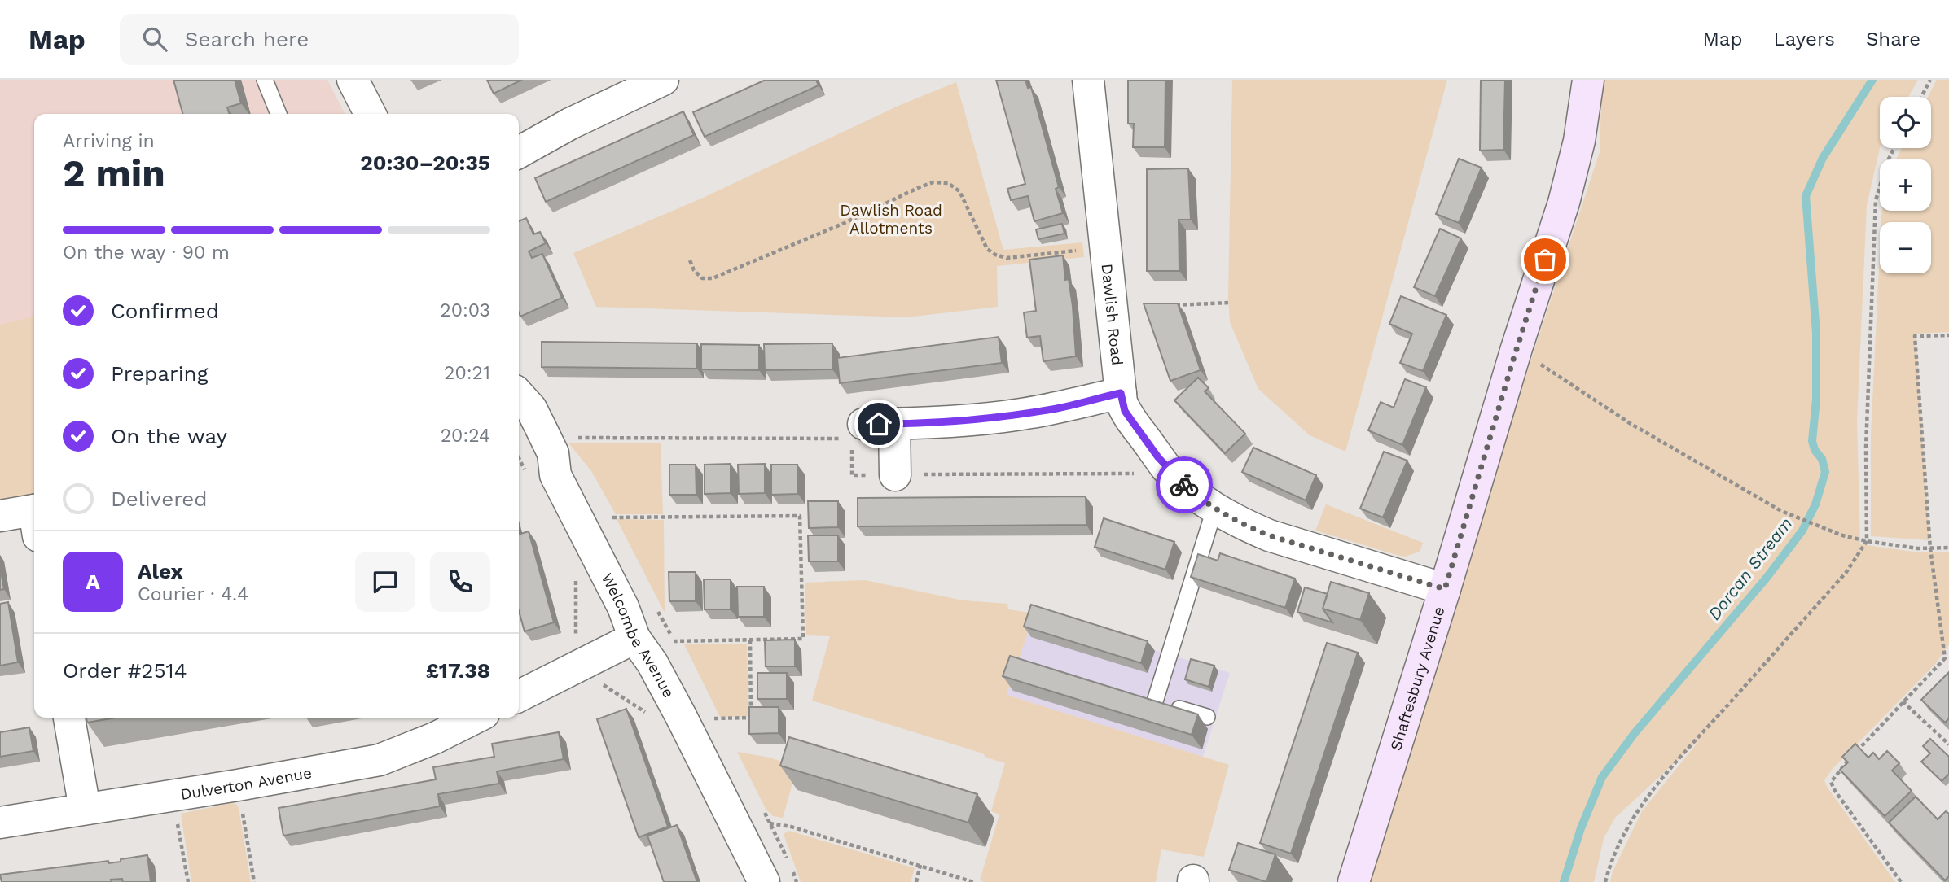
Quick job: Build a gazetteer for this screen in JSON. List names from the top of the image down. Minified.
{"streets":{"street":["Dawlish Road","Welcombe Avenue","Shaftesbury Avenue","Dulverton Avenue"]},"crossings":[["Dawlish Road","Shaftesbury Avenue"]],"water":["Dorcan Stream"],"parks":["Dawlish Road Allotments"],"page":{"header":"Map","search":"Search here","nav":["Map","Layers","Share"],"map_buttons":["+","−"],"heading":["2 min","Arriving in","20:30–20:35"],"panel":["Alex","Courier · 4.4","Order #2514","£17.38"],"bar":"On the way · 90 m","list":[["Confirmed","20:03"],["Preparing","20:21"],["On the way","20:24"],"Delivered"],"round":"A"}}
